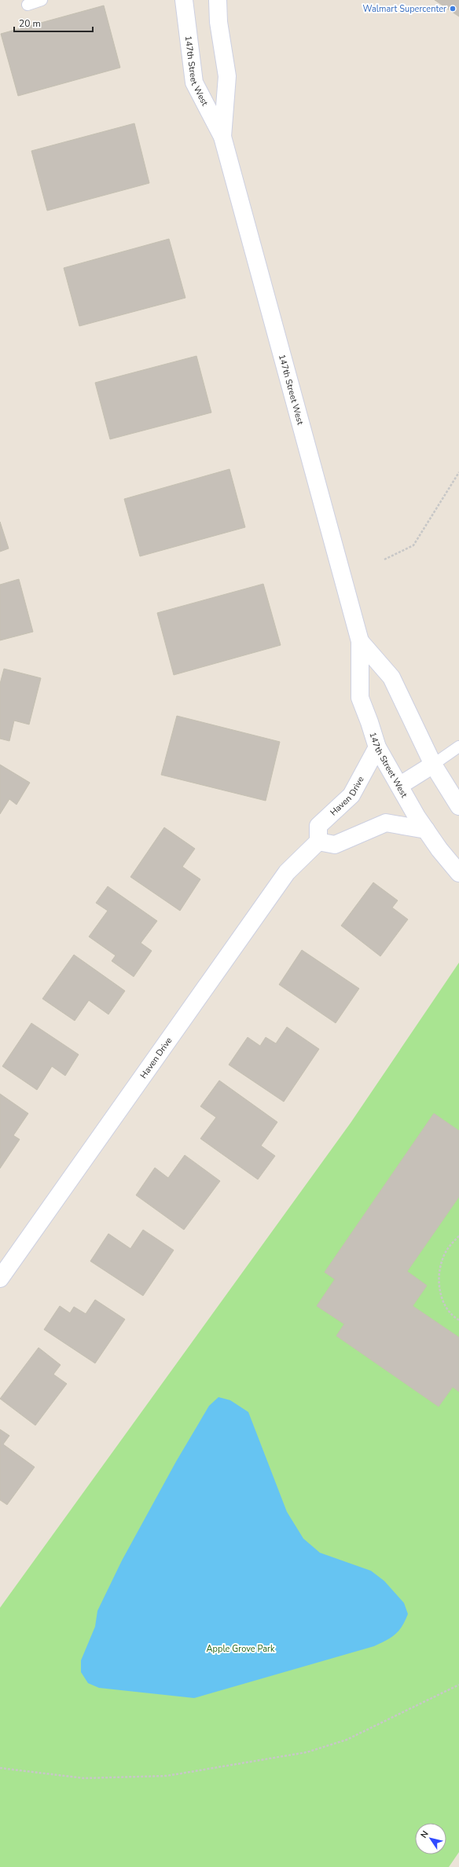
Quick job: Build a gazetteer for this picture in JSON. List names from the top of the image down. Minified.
{"streets":{"street":["147th Street West","Haven Drive"]},"crossings":[["147th Street West","Haven Drive"]],"parks":["Apple Grove Park"],"places":["Walmart Supercenter"],"scale_bar":"20 m","north":"top left"}
